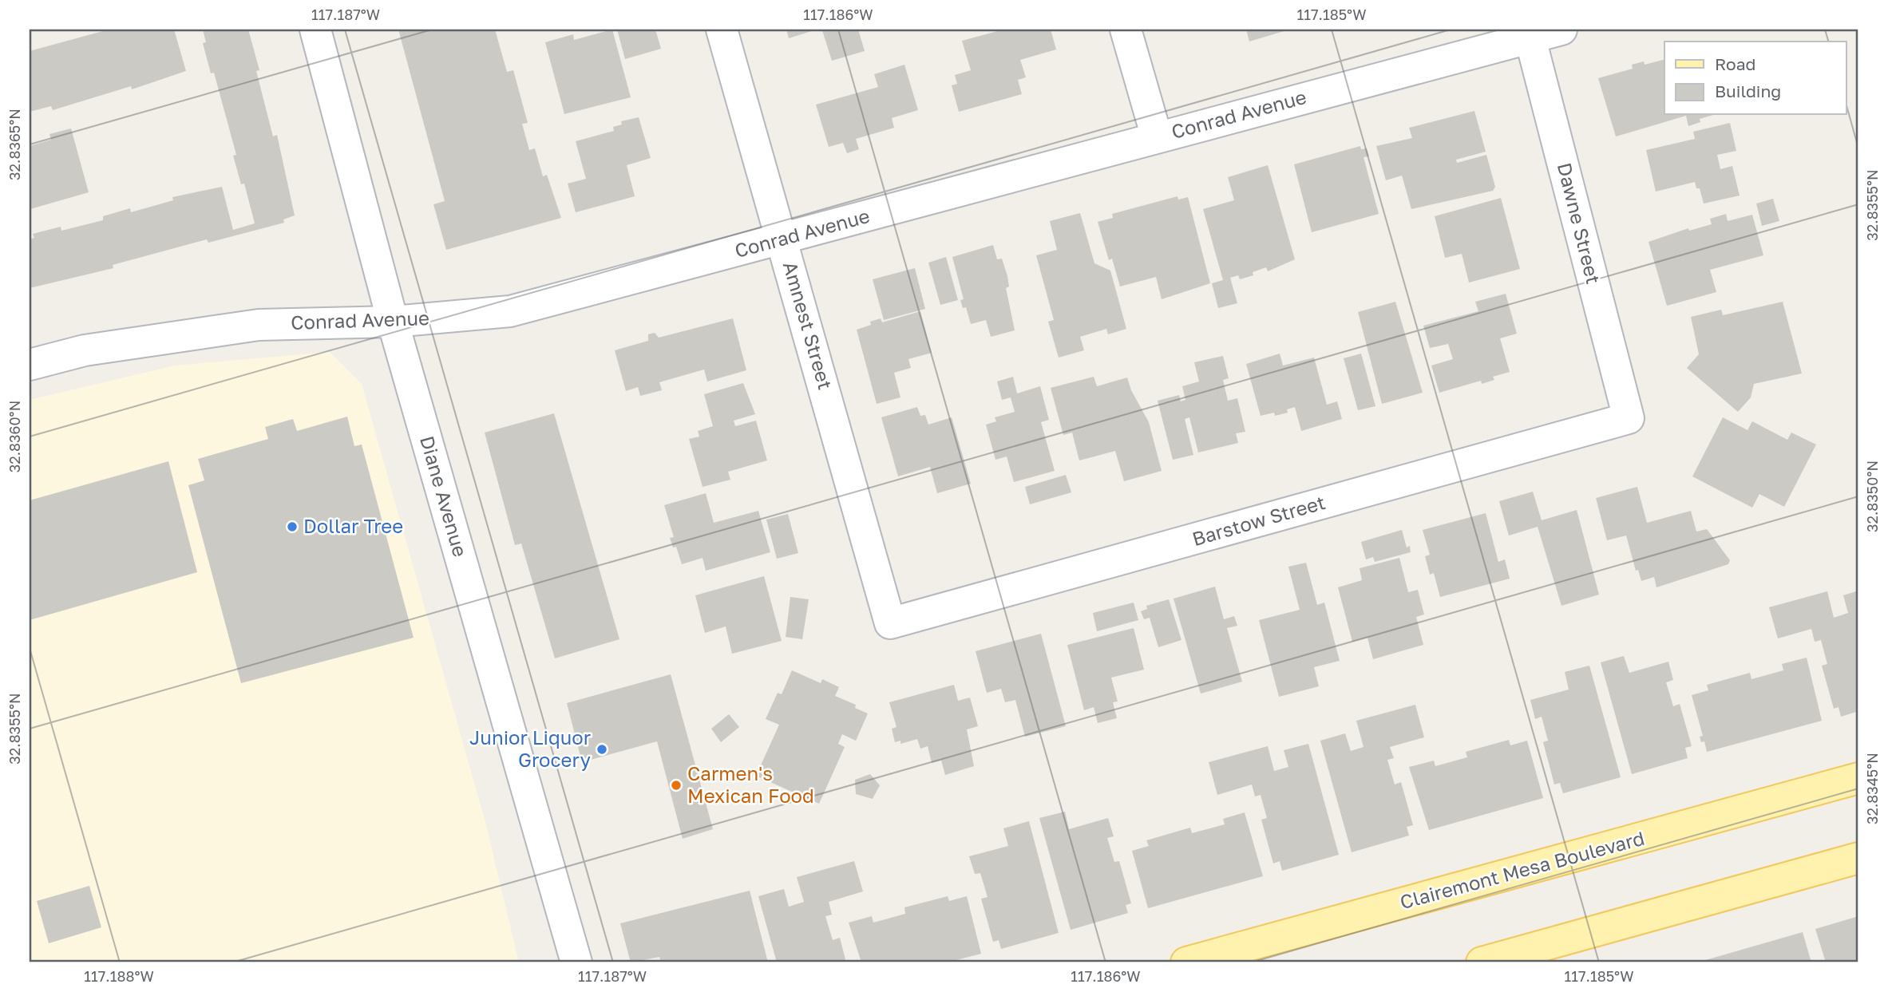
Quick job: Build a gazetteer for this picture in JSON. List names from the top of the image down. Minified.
{"streets":{"main road":["Clairemont Mesa Boulevard"],"street":["Conrad Avenue","Dawne Street","Amnest Street","Diane Avenue","Barstow Street"]},"crossings":[["Conrad Avenue","Dawne Street"],["Conrad Avenue","Amnest Street"],["Conrad Avenue","Diane Avenue"],["Dawne Street","Barstow Street"],["Amnest Street","Barstow Street"]],"places":["Dollar Tree","Junior Liquor Grocery","Carmen's Mexican Food"],"legend":["Road","Building"],"coordinates":["117.187°W","117.186°W","117.185°W","32.8365°N","32.8355°N","32.8360°N","32.8350°N","32.8345°N","117.188°W"]}
